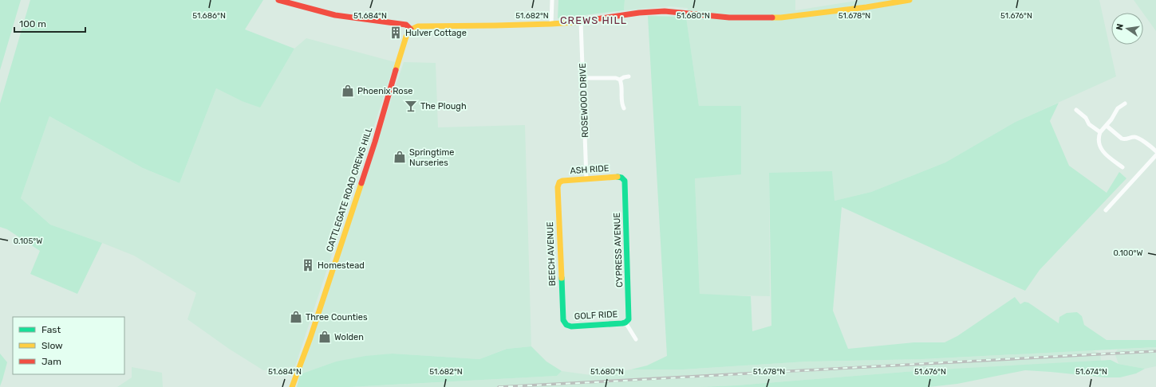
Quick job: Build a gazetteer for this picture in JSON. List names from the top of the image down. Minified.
{"streets":{"street":["ROSEWOOD DRIVE","ASH RIDE","CATTLEGATE ROAD CREWS HILL","CYPRESS AVENUE","BEECH AVENUE","GOLF RIDE"]},"crossings":[["ROSEWOOD DRIVE","ASH RIDE"],["ASH RIDE","CYPRESS AVENUE"],["ASH RIDE","BEECH AVENUE"],["CYPRESS AVENUE","GOLF RIDE"],["BEECH AVENUE","GOLF RIDE"]],"districts":["CREWS HILL"],"places":{"building":["Hulver Cottage","Homestead"],"shop":["Phoenix Rose","Springtime Nurseries","Three Counties","Wolden"],"bar":["The Plough"]},"legend":["Fast","Slow","Jam"],"scale_bar":"100 m","north":"left","coordinates":["51.686°N","51.684°N","51.682°N","51.680°N","51.678°N","51.676°N","0.105°W","0.100°W","51.674°N"]}
